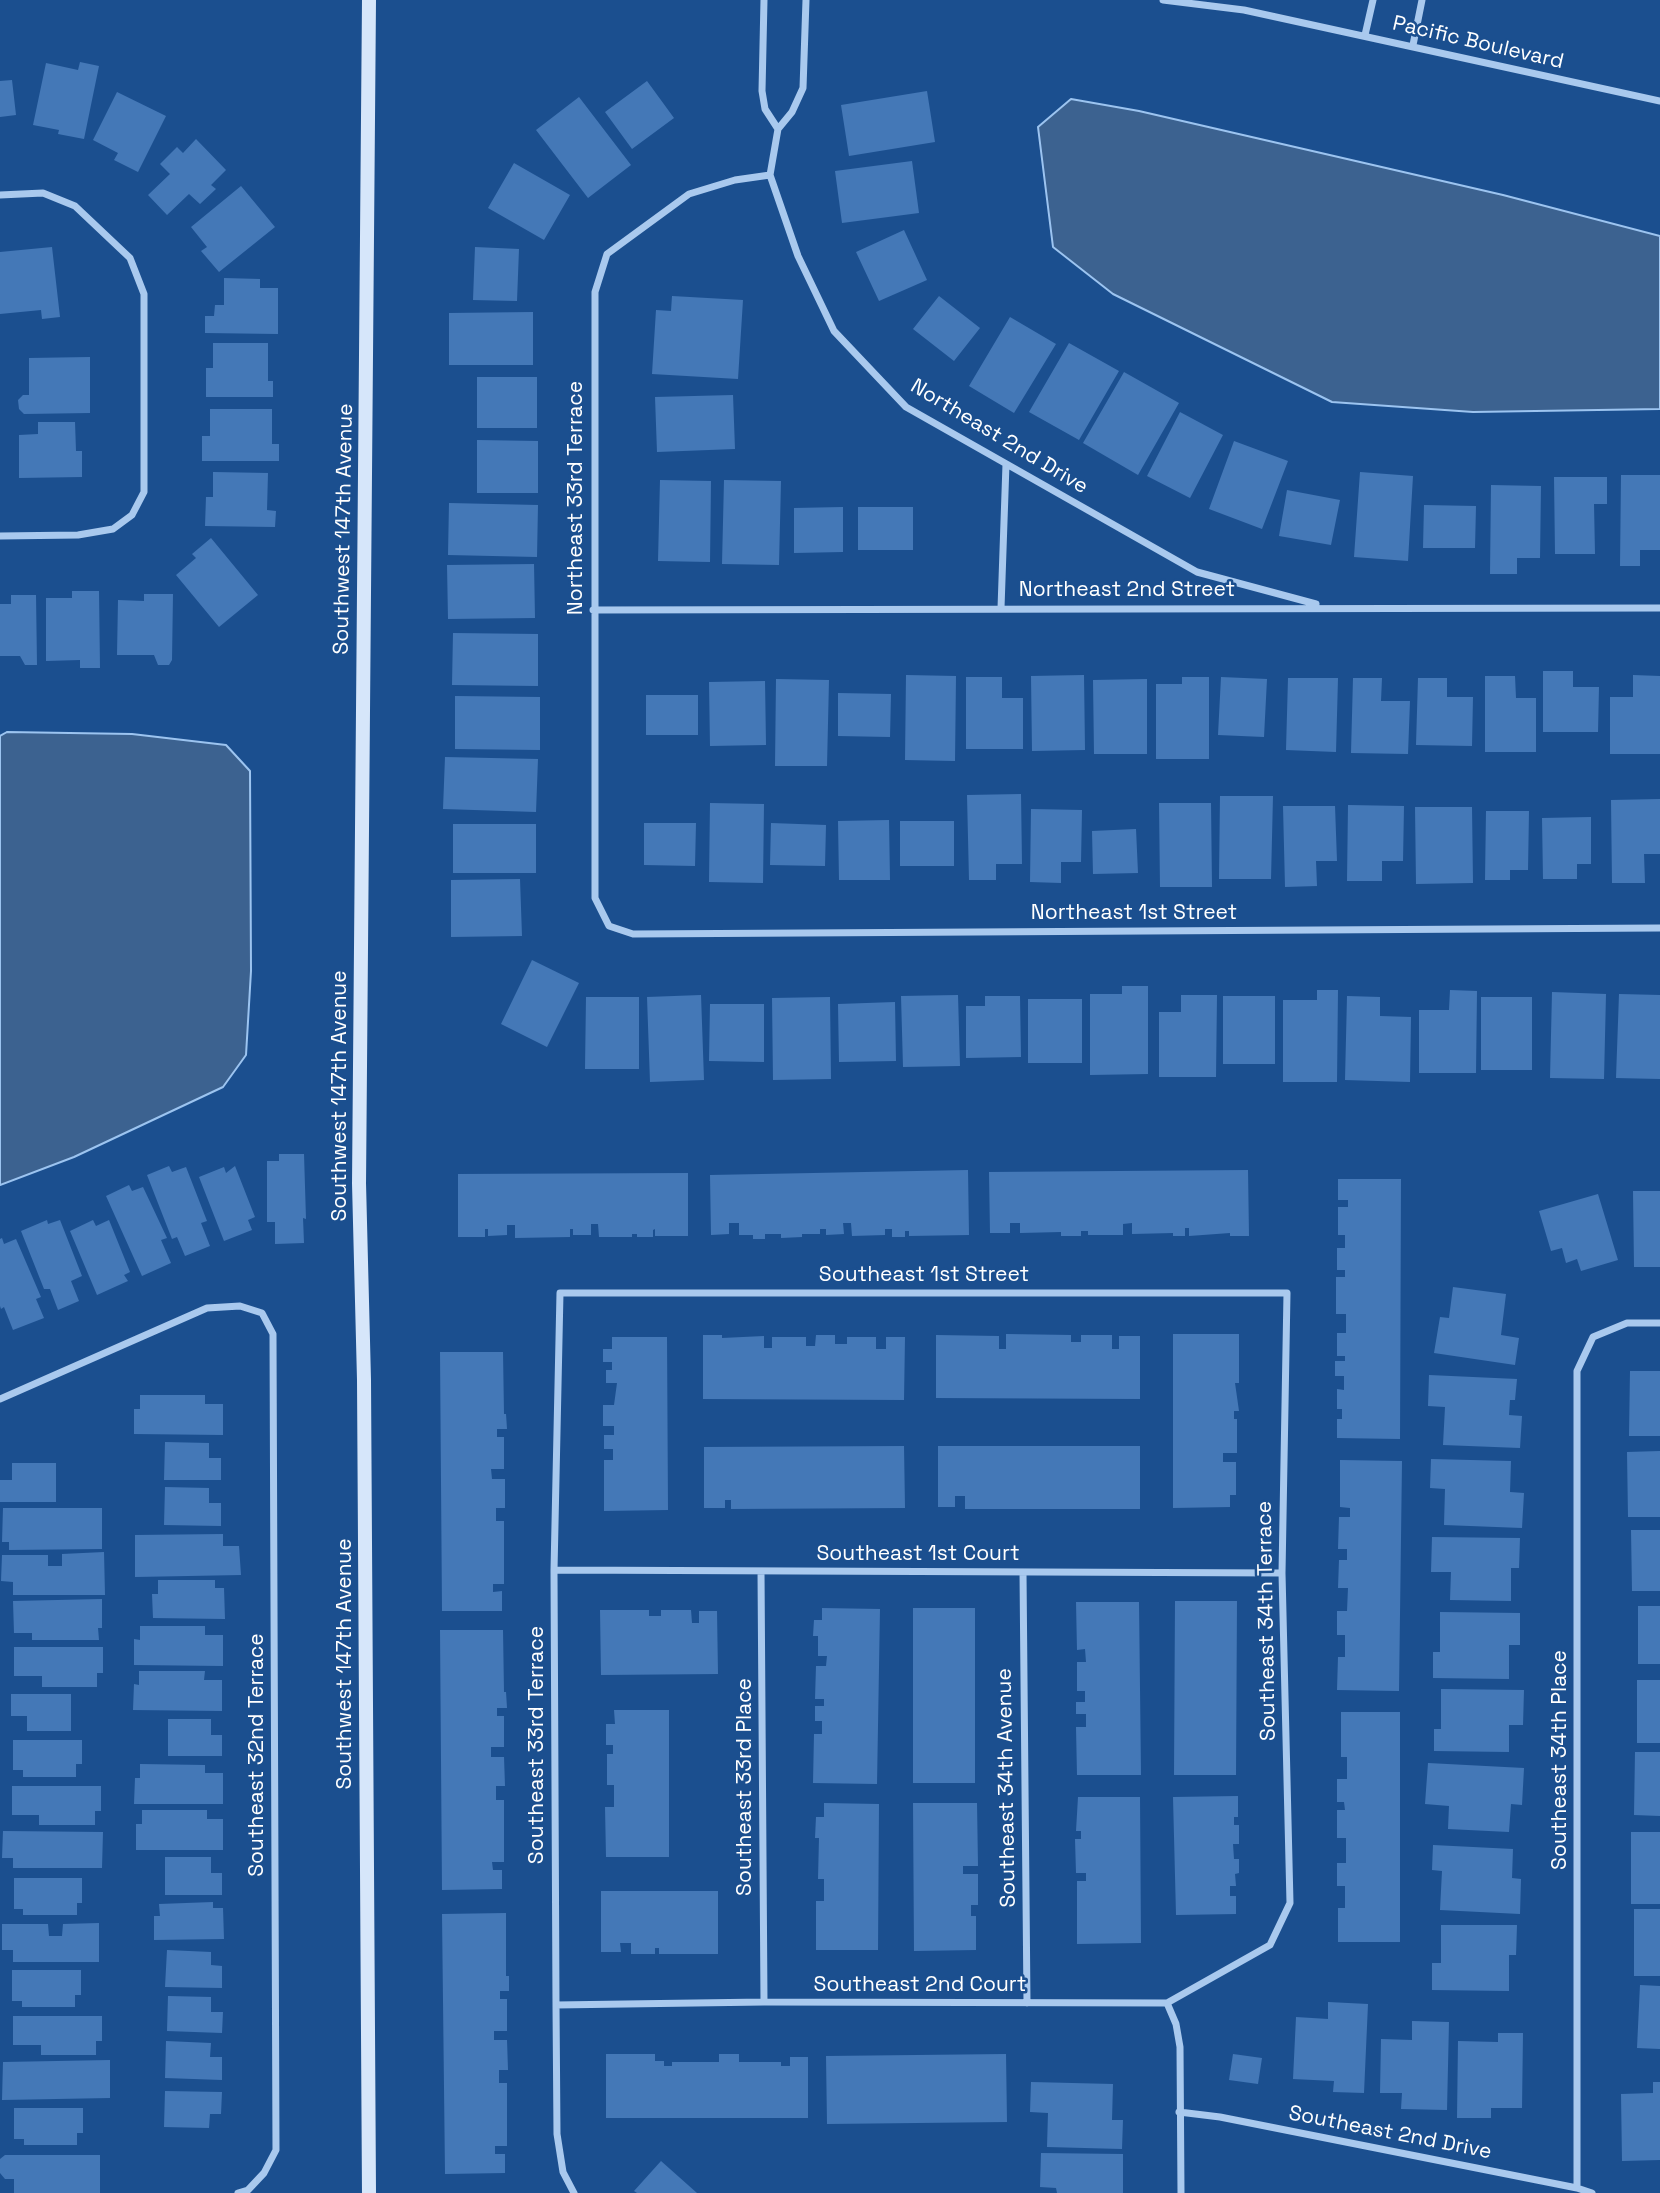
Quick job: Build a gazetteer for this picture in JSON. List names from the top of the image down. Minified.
{"streets":{"street":["Pacific Boulevard","Northeast 2nd Drive","Northeast 33rd Terrace","Southwest 147th Avenue","Northeast 2nd Street","Northeast 1st Street","Southeast 1st Street","Southeast 1st Court","Southeast 34th Terrace","Southeast 33rd Terrace","Southeast 32nd Terrace","Southeast 34th Place","Southeast 33rd Place","Southeast 34th Avenue","Southeast 2nd Court","Southeast 2nd Drive"]},"crossings":[["Northeast 2nd Drive","Northeast 33rd Terrace"],["Northeast 2nd Drive","Northeast 2nd Street"],["Northeast 33rd Terrace","Northeast 2nd Street"],["Northeast 33rd Terrace","Northeast 1st Street"],["Southeast 1st Street","Southeast 34th Terrace"],["Southeast 1st Street","Southeast 33rd Terrace"],["Southeast 1st Court","Southeast 34th Terrace"],["Southeast 1st Court","Southeast 33rd Terrace"],["Southeast 1st Court","Southeast 33rd Place"],["Southeast 1st Court","Southeast 34th Avenue"],["Southeast 34th Terrace","Southeast 2nd Court"],["Southeast 33rd Terrace","Southeast 2nd Court"],["Southeast 34th Place","Southeast 2nd Drive"],["Southeast 33rd Place","Southeast 2nd Court"],["Southeast 34th Avenue","Southeast 2nd Court"]]}
